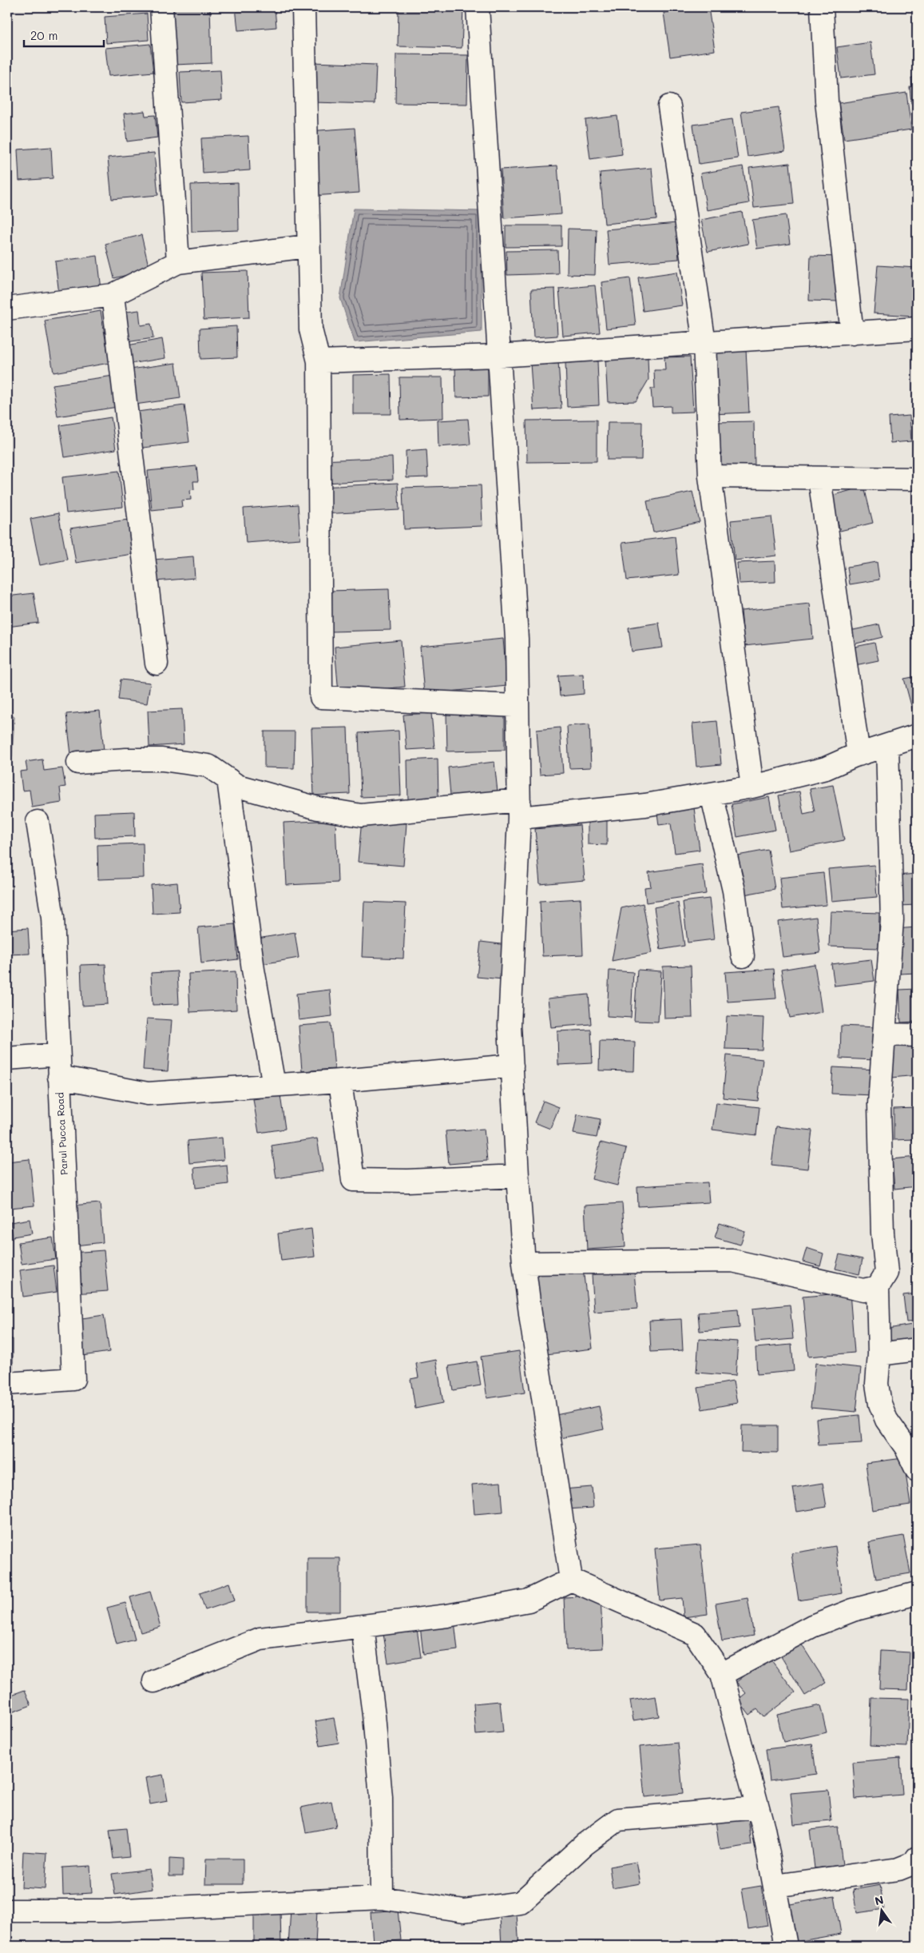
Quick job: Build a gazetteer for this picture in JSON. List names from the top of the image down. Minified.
{"streets":{"street":["Parul Pucca Road"]},"scale_bar":"20 m","north":"top"}
